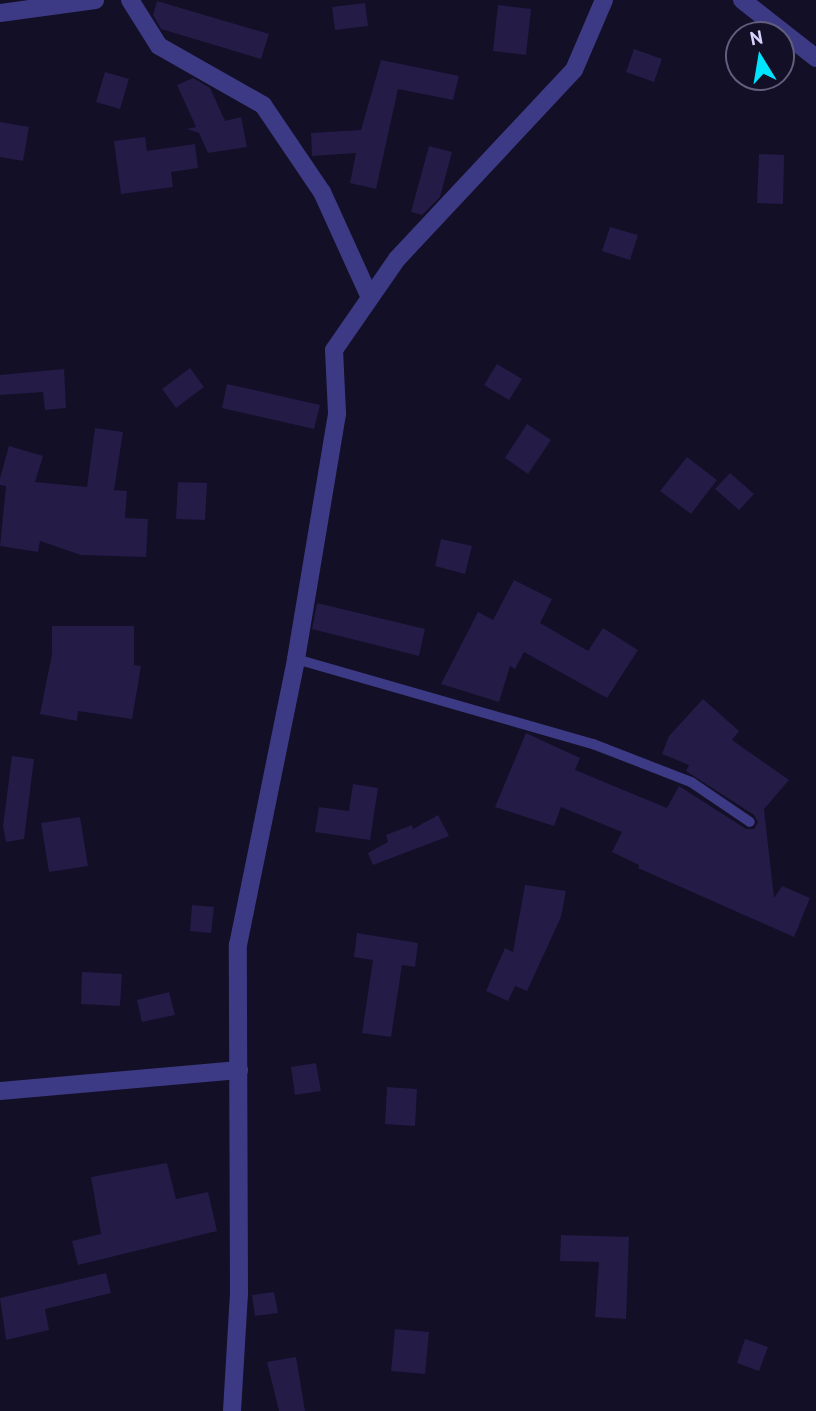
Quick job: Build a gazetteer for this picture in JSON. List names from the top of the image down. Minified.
{"north":"top"}
